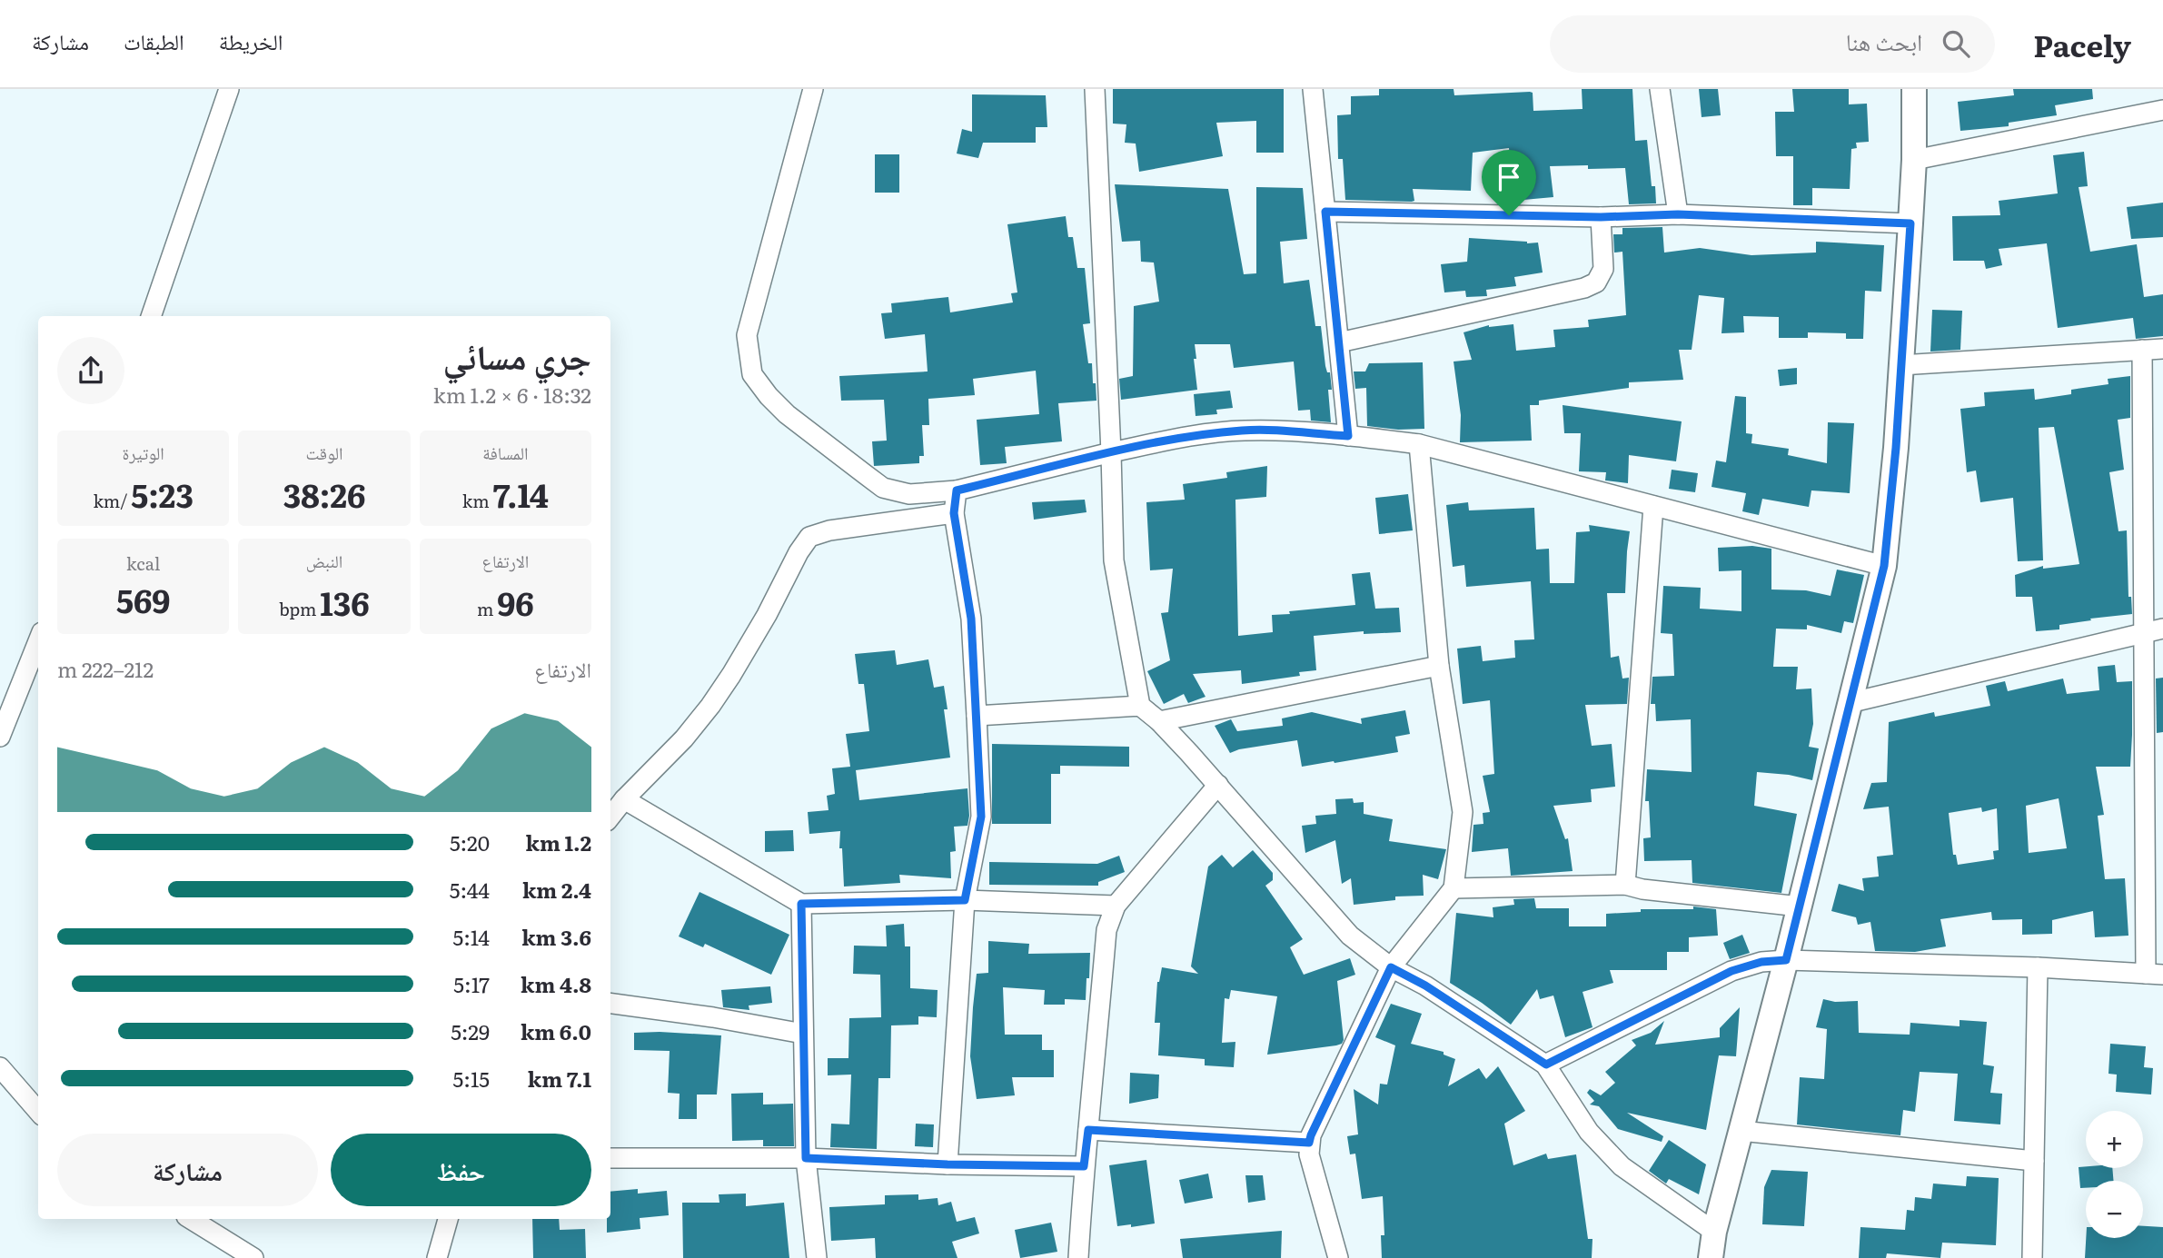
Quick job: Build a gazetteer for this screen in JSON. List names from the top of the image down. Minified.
{"page":{"header":"Pacely","search":"ابحث هنا","nav":["الخريطة","الطبقات","مشاركة"],"heading":["جري مسائي","18:32 · 6 × 1.2 km"],"stats":[["المسافة","7.14 km"],["الوقت","38:26"],["الوتيرة","5:23 /km"],["الارتفاع","96 m"],["النبض","136 bpm"],["kcal","569"]],"chart":["الارتفاع","212–222 m"],"list":[{"name":"1.2 km","note":"5:20"},{"name":"2.4 km","note":"5:44"},{"name":"3.6 km","note":"5:14"},{"name":"4.8 km","note":"5:17"},{"name":"6.0 km","note":"5:29"},{"name":"7.1 km","note":"5:15"}],"map_buttons":["+","−"],"buttons":["حفظ","مشاركة"]}}
